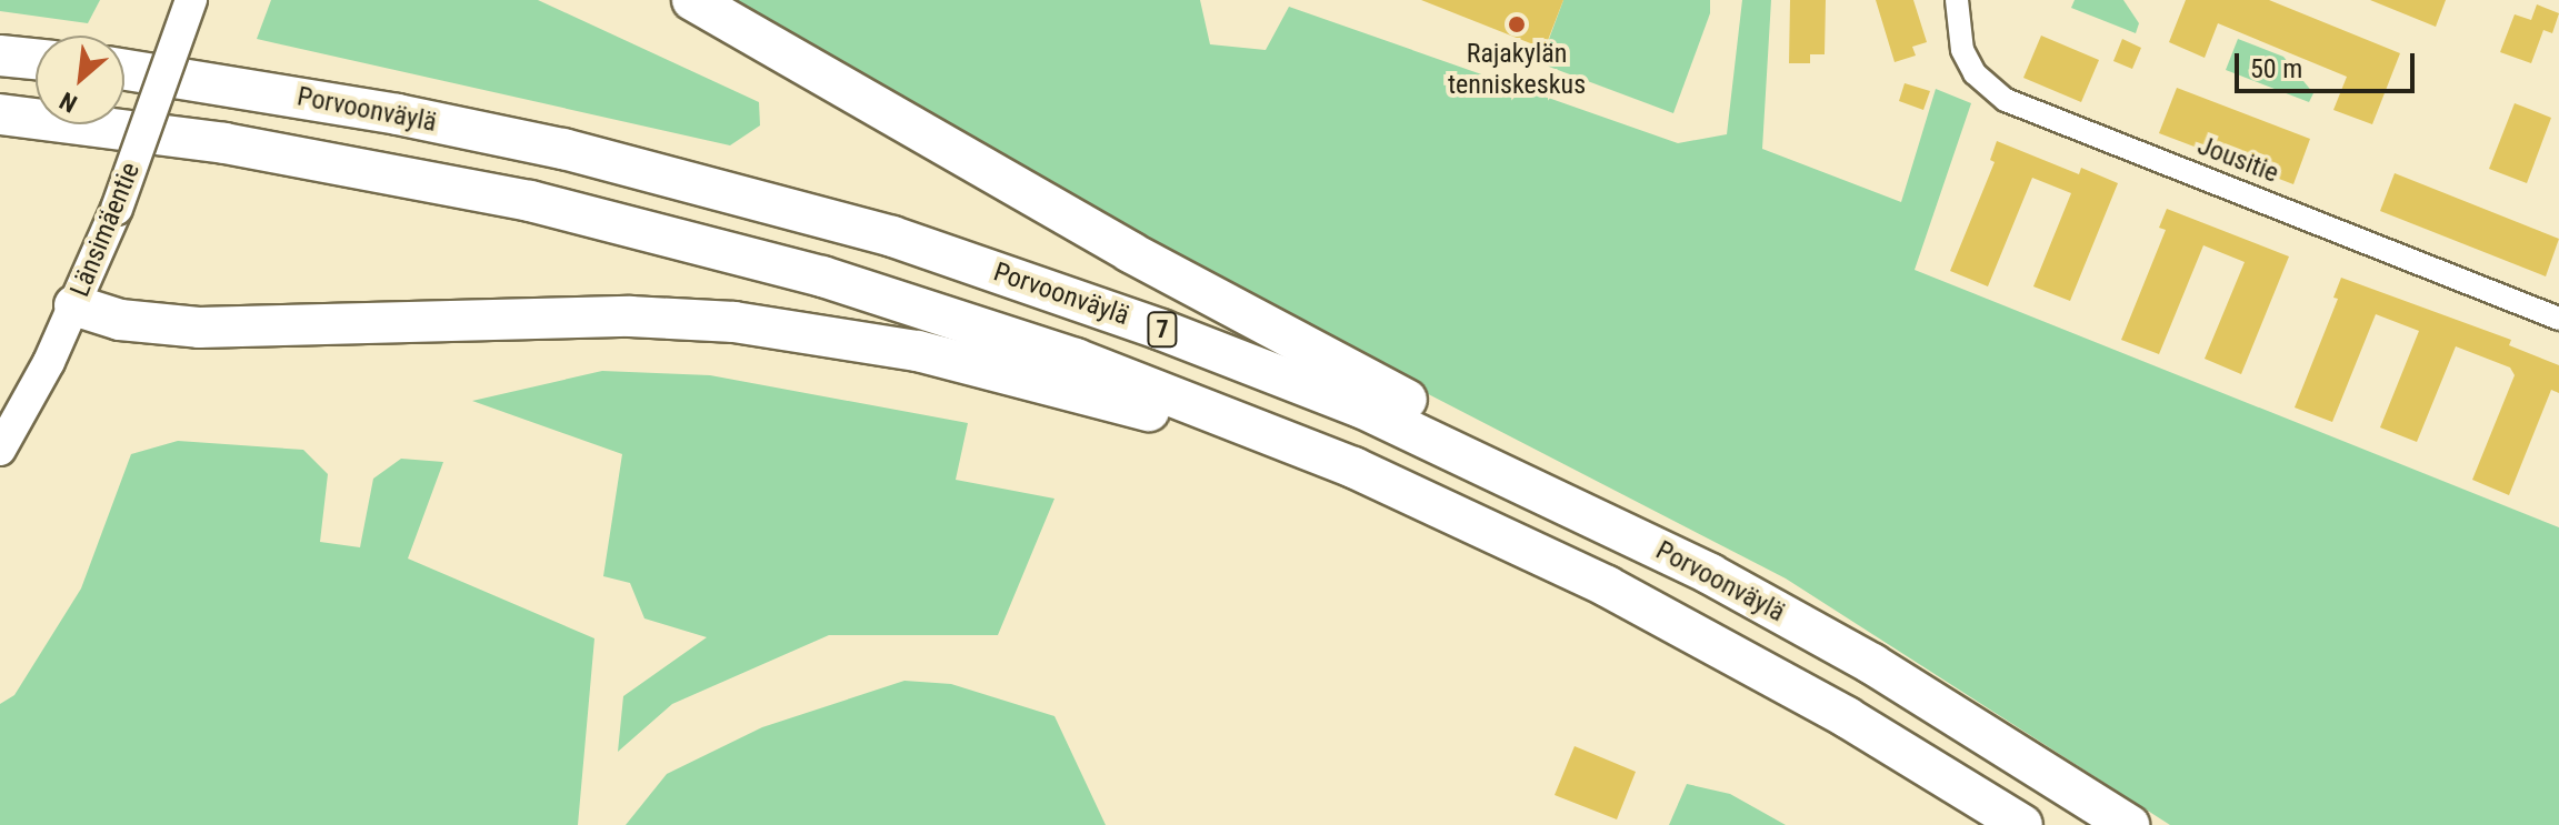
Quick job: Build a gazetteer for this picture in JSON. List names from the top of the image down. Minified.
{"streets":{"highway":["Porvoonväylä","7"],"main road":["Länsimäentie"],"street":["Jousitie"]},"places":["Rajakylän tenniskeskus"],"scale_bar":"50 m","north":"bottom left"}
